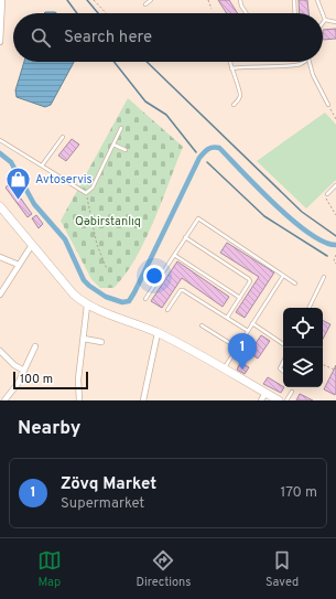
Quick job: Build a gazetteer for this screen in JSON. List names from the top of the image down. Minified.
{"parks":["Qəbirstanlıq"],"places":{"shop":["Avtoservis"]},"scale_bar":"100 m","page":{"search":"Search here","pins":"1","scale":"100 m","heading":"Nearby","list":[{"mark":"1","name":"Zövq Market","note":"Supermarket","value":"170 m"}],"nav":["Map","Directions","Saved"]}}
